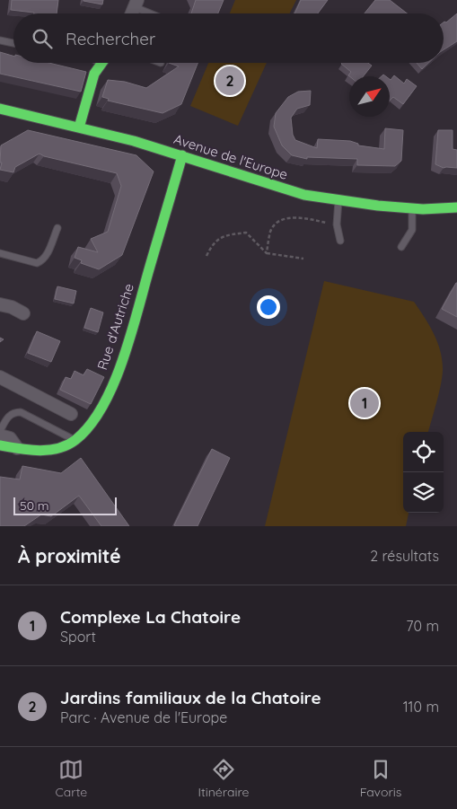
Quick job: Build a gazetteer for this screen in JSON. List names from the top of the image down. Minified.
{"streets":{"street":["Avenue de l'Europe","Rue d'Autriche"]},"crossings":[["Avenue de l'Europe","Rue d'Autriche"]],"scale_bar":"50 m","north":"top right","page":{"search":"Rechercher","pins":["2","1"],"scale":"50 m","heading":["À proximité","2 résultats"],"list":[{"mark":"1","name":"Complexe La Chatoire","note":"Sport","value":"70 m"},{"mark":"2","name":"Jardins familiaux de la Chatoire","note":"Parc · Avenue de l'Europe","value":"110 m"}],"nav":["Carte","Itinéraire","Favoris"]}}
